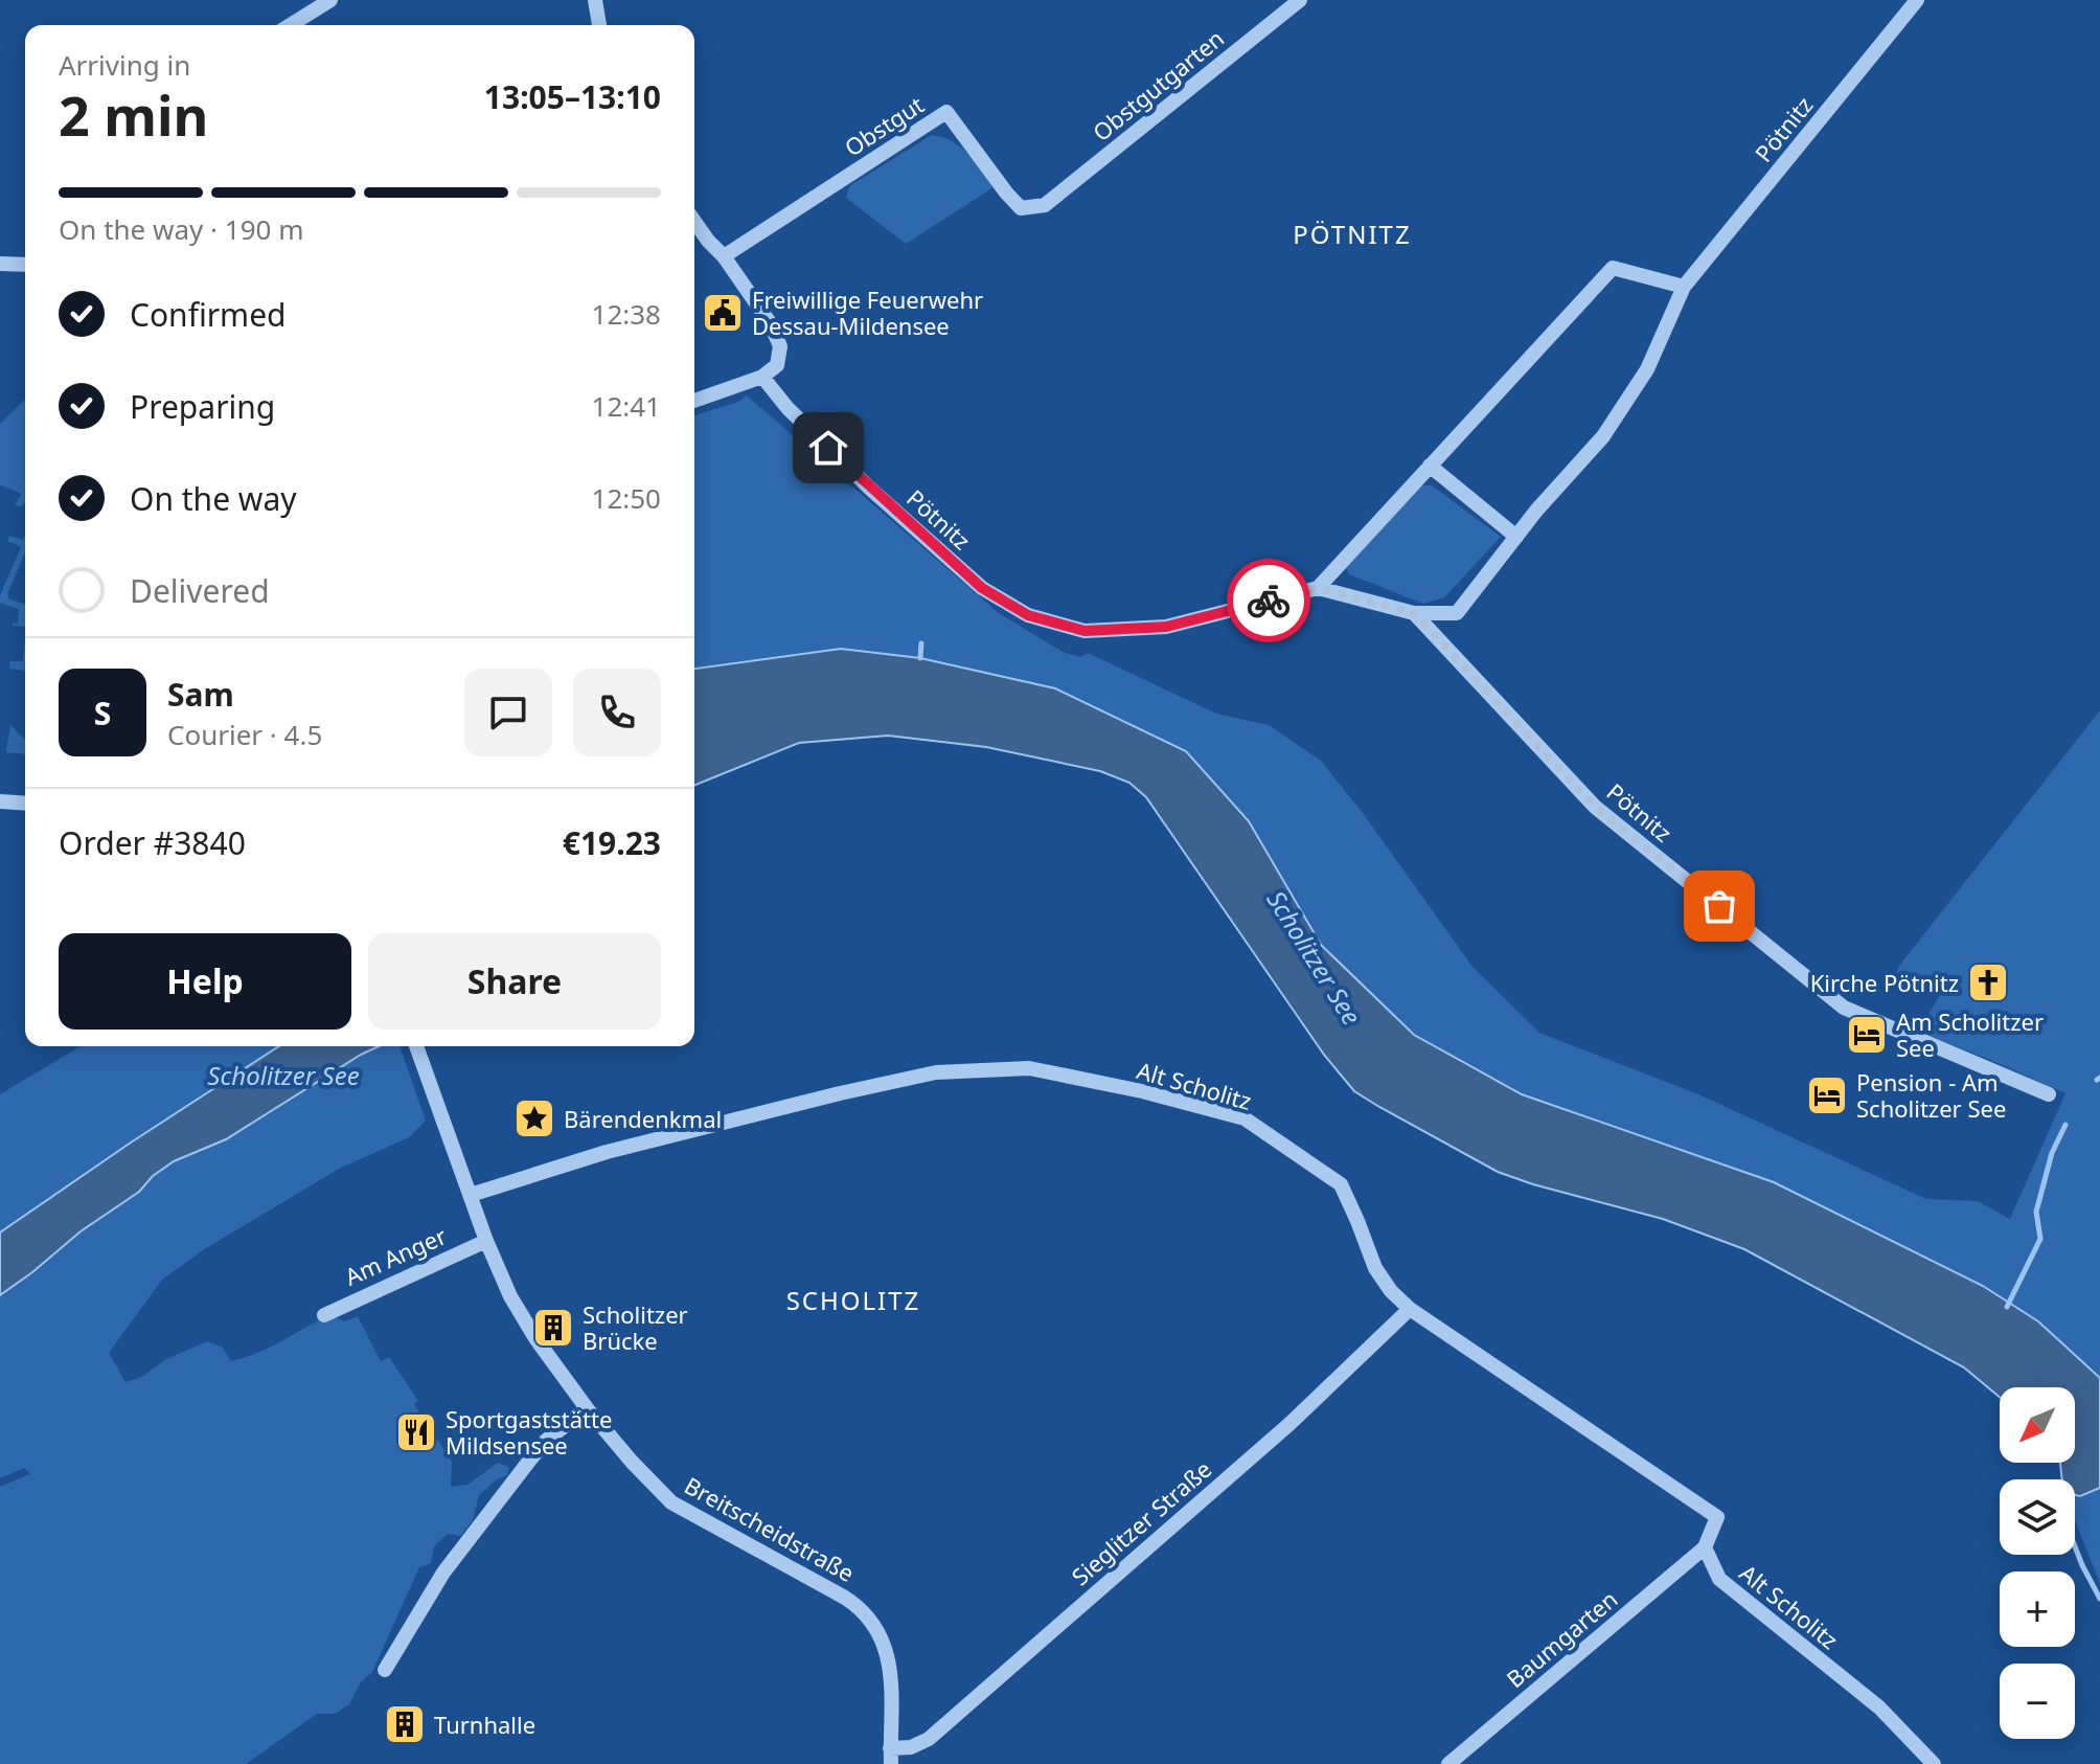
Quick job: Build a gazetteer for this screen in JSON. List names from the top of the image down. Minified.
{"streets":{"street":["Obstgutgarten","Obstgut","Pötnitz","Alt Scholitz","Am Anger","Sieglitzer Straße","Breitscheidstraße","Baumgarten"]},"crossings":[["Obstgutgarten","Obstgut"],["Alt Scholitz","Sieglitzer Straße"],["Alt Scholitz","Breitscheidstraße"],["Alt Scholitz","Baumgarten"],["Am Anger","Breitscheidstraße"],["Sieglitzer Straße","Breitscheidstraße"]],"districts":["PÖTNITZ","SCHOLITZ"],"water":["Scholitzer See"],"places":{"public building":["Freiwillige Feuerwehr Dessau-Mildensee"],"church":["Kirche Pötnitz"],"hotel":["Am Scholitzer See","Pension - Am Scholitzer See"],"place":["Bärendenkmal"],"building":["Scholitzer Brücke","Turnhalle"],"restaurant":["Sportgaststätte Mildsensee"]},"north":"bottom left","page":{"heading":["2 min","Arriving in","13:05–13:10"],"panel":["Sam","Courier · 4.5","Order #3840","€19.23"],"bar":"On the way · 190 m","list":[["Confirmed","12:38"],["Preparing","12:41"],["On the way","12:50"],"Delivered"],"round":"S","buttons":["Help","Share"],"map_buttons":["+","−"]}}
